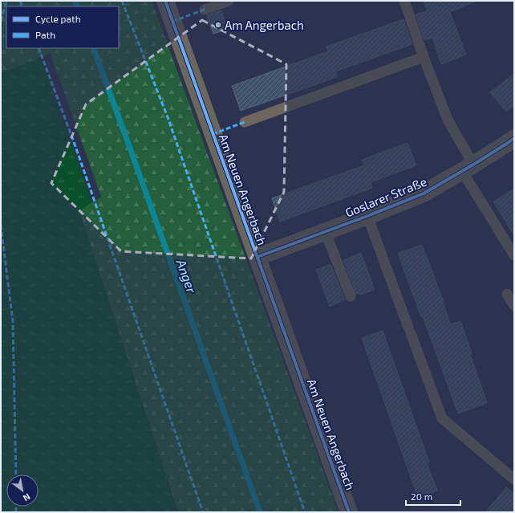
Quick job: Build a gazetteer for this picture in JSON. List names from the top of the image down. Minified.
{"streets":{"street":["Am Neuen Angerbach","Goslarer Straße"]},"crossings":[["Am Neuen Angerbach","Goslarer Straße"]],"water":["Anger"],"places":["Am Angerbach"],"legend":["Cycle path","Path"],"scale_bar":"20 m","north":"bottom right"}
